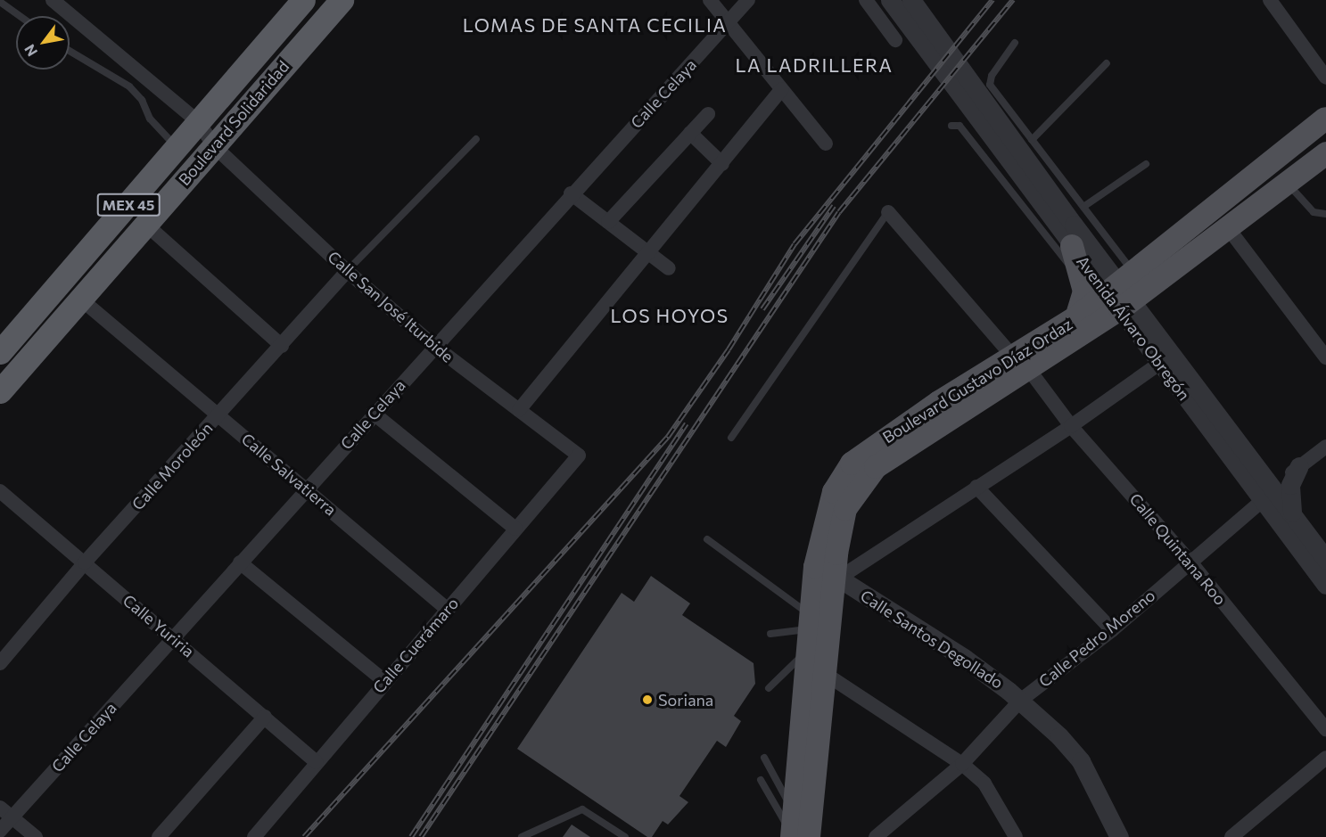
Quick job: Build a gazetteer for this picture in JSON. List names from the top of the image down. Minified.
{"streets":{"highway":["Boulevard Solidaridad","MEX 45"],"main road":["Boulevard Gustavo Díaz Ordaz"],"street":["Calle Celaya","Calle San José Iturbide","Avenida Álvaro Obregón","Calle Moroleón","Calle Salvatierra","Calle Quintana Roo","Calle Yuriria","Calle Pedro Moreno","Calle Santos Degollado","Calle Cuerámaro"]},"crossings":[["Calle Celaya","Calle San José Iturbide"],["Calle Celaya","Calle Salvatierra"],["Calle Celaya","Calle Yuriria"],["Boulevard Solidaridad","Calle San José Iturbide"],["Boulevard Solidaridad","Calle Salvatierra"],["Calle San José Iturbide","Calle Moroleón"],["Calle San José Iturbide","Calle Cuerámaro"],["Avenida Álvaro Obregón","Boulevard Gustavo Díaz Ordaz"],["Avenida Álvaro Obregón","Calle Pedro Moreno"],["Boulevard Gustavo Díaz Ordaz","Calle Quintana Roo"],["Boulevard Gustavo Díaz Ordaz","Calle Santos Degollado"],["Calle Moroleón","Calle Salvatierra"],["Calle Moroleón","Calle Yuriria"],["Calle Salvatierra","Calle Cuerámaro"],["Calle Quintana Roo","Calle Pedro Moreno"],["Calle Yuriria","Calle Cuerámaro"],["Calle Pedro Moreno","Calle Santos Degollado"]],"districts":["LOMAS DE SANTA CECILIA","LA LADRILLERA","LOS HOYOS"],"places":["Soriana"],"north":"bottom left"}
